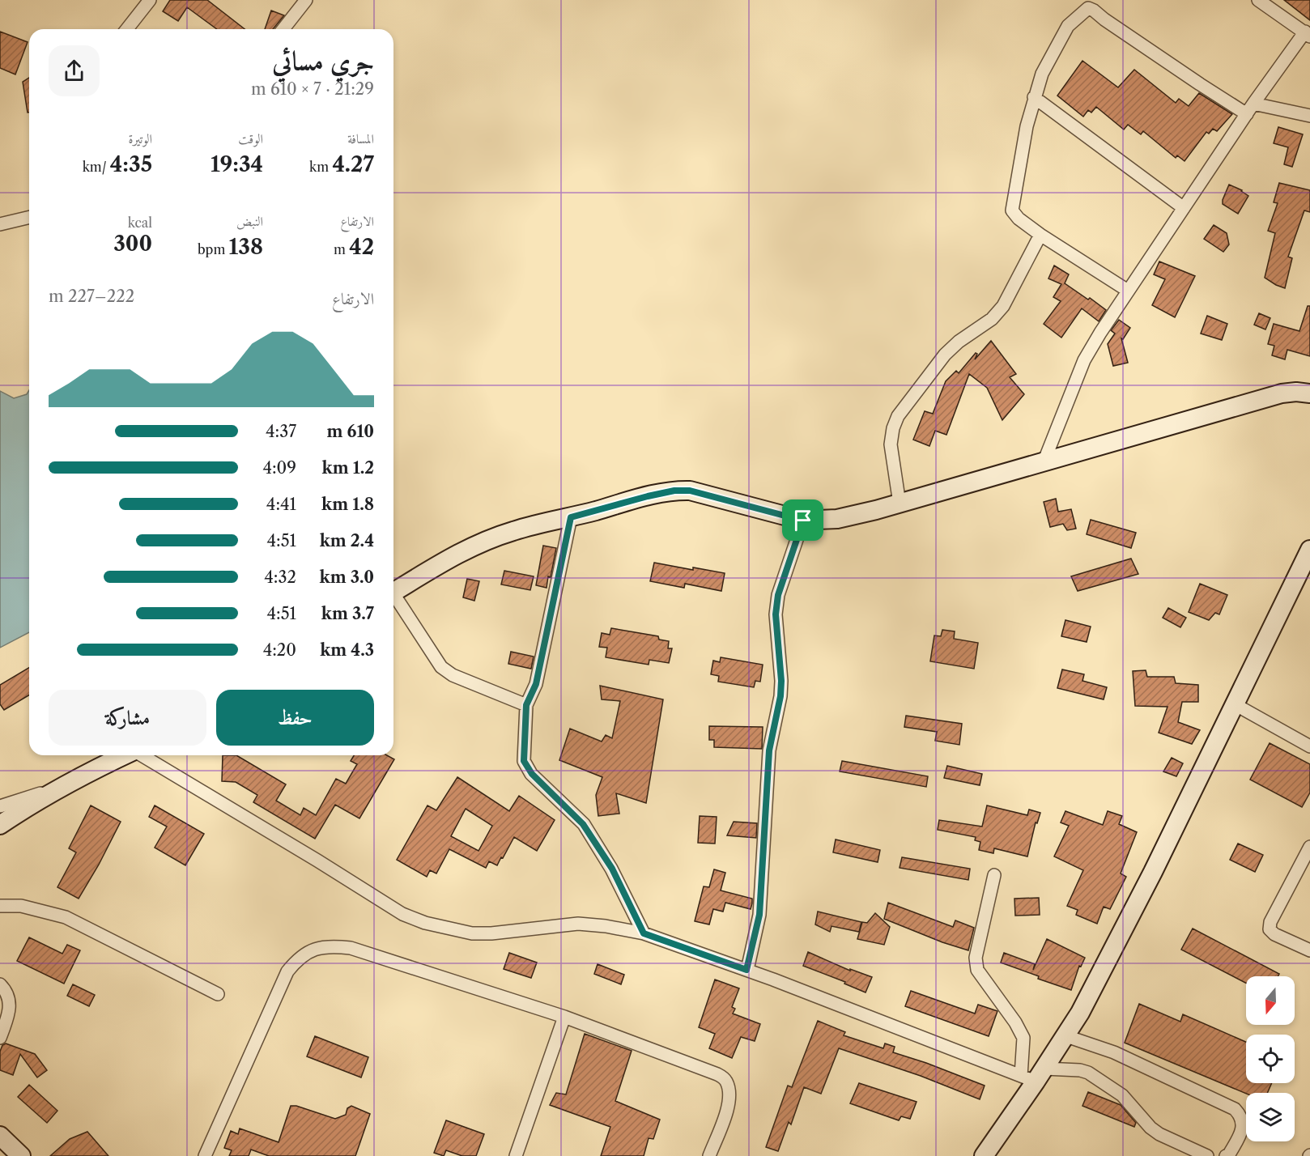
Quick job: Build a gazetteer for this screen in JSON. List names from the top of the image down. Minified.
{"north":"bottom","page":{"heading":["جري مسائي","21:29 · 7 × 610 m"],"stats":[["المسافة","4.27 km"],["الوقت","19:34"],["الوتيرة","4:35 /km"],["الارتفاع","42 m"],["النبض","138 bpm"],["kcal","300"]],"chart":["الارتفاع","222–227 m"],"list":[{"name":"610 m","note":"4:37"},{"name":"1.2 km","note":"4:09"},{"name":"1.8 km","note":"4:41"},{"name":"2.4 km","note":"4:51"},{"name":"3.0 km","note":"4:32"},{"name":"3.7 km","note":"4:51"},{"name":"4.3 km","note":"4:20"}],"buttons":["حفظ","مشاركة"]}}
